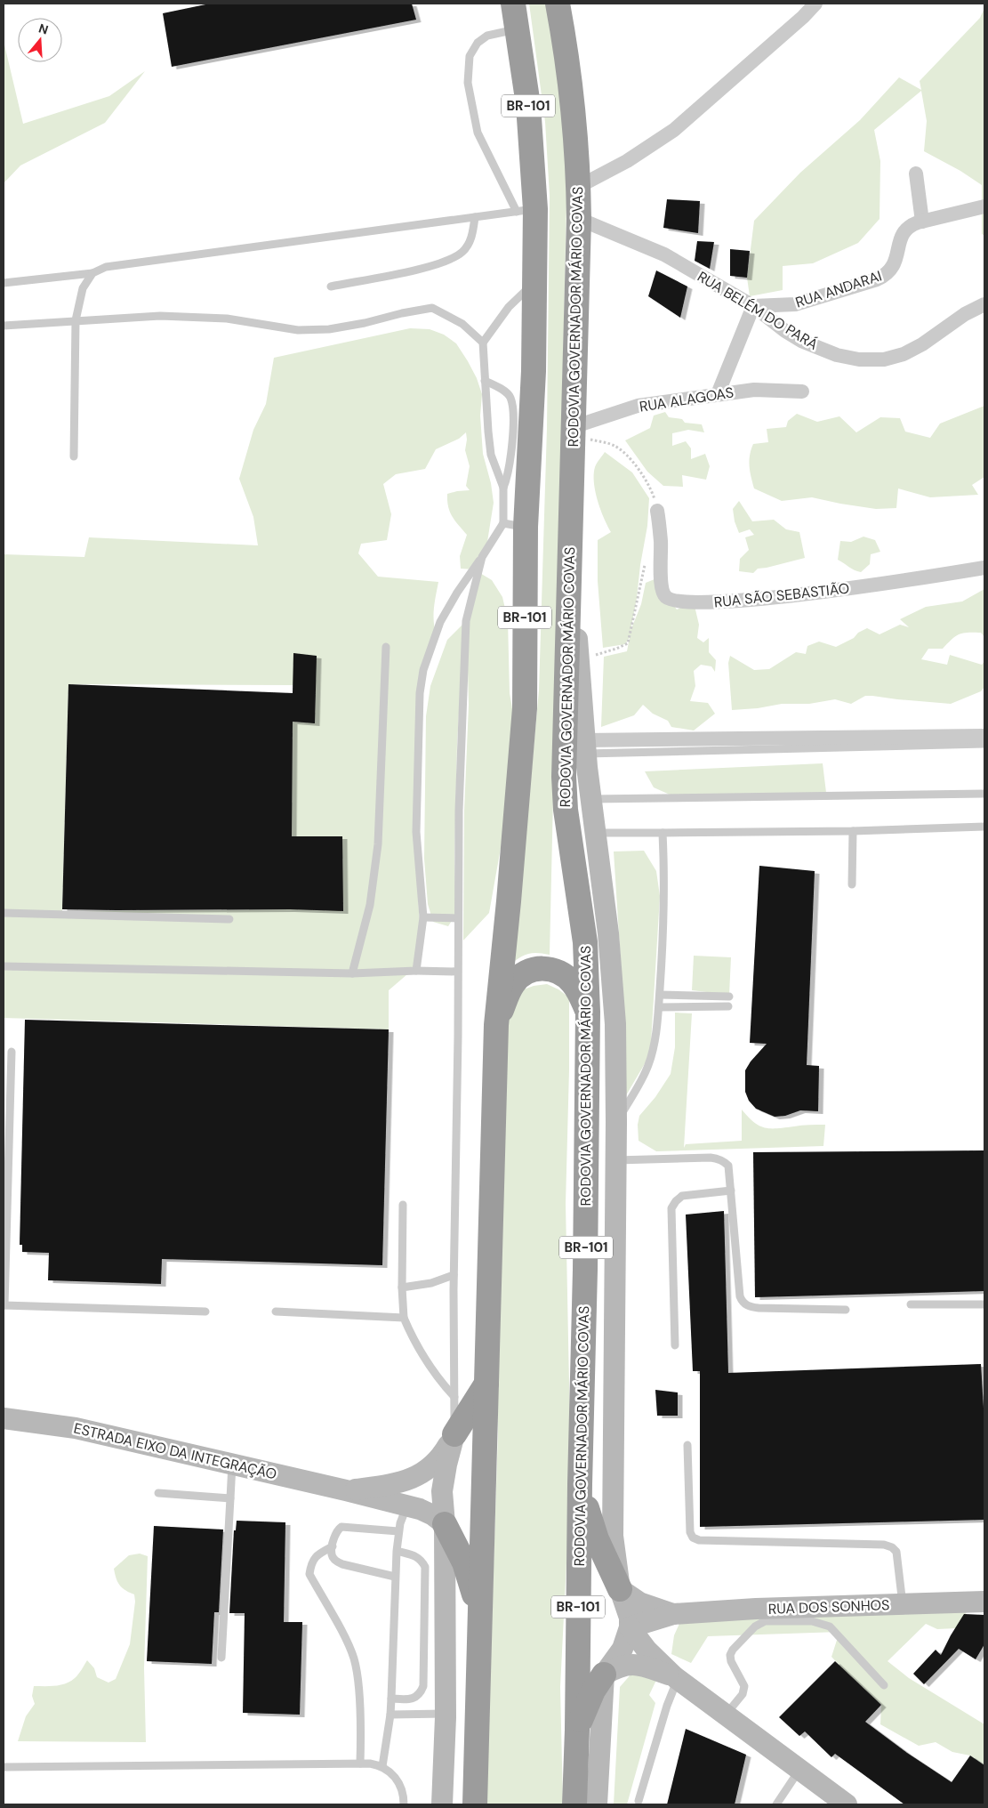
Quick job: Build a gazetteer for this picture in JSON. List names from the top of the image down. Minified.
{"streets":{"highway":["BR-101","RODOVIA GOVERNADOR MÁRIO COVAS"],"main road":["ESTRADA EIXO DA INTEGRAÇÃO","RUA DOS SONHOS"],"street":["RUA ANDARAI","RUA BELÉM DO PARÁ","RUA ALAGOAS","RUA SÃO SEBASTIÃO"]},"crossings":[["RUA ANDARAI","RUA BELÉM DO PARÁ"],["RUA BELÉM DO PARÁ","RODOVIA GOVERNADOR MÁRIO COVAS"],["RODOVIA GOVERNADOR MÁRIO COVAS","RUA ALAGOAS"]],"north":"top"}
